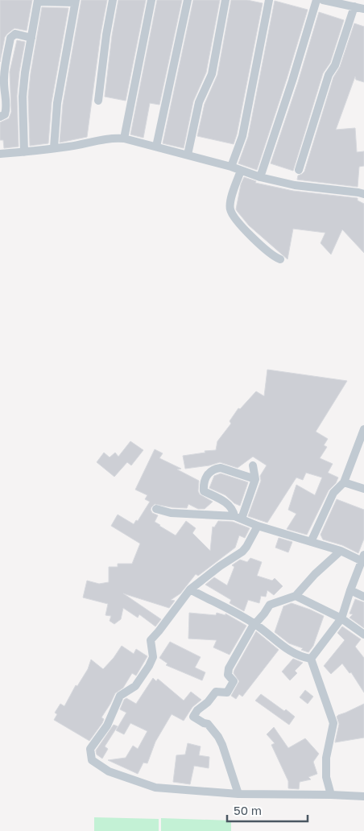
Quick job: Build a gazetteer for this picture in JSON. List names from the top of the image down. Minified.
{"scale_bar":"50 m"}
